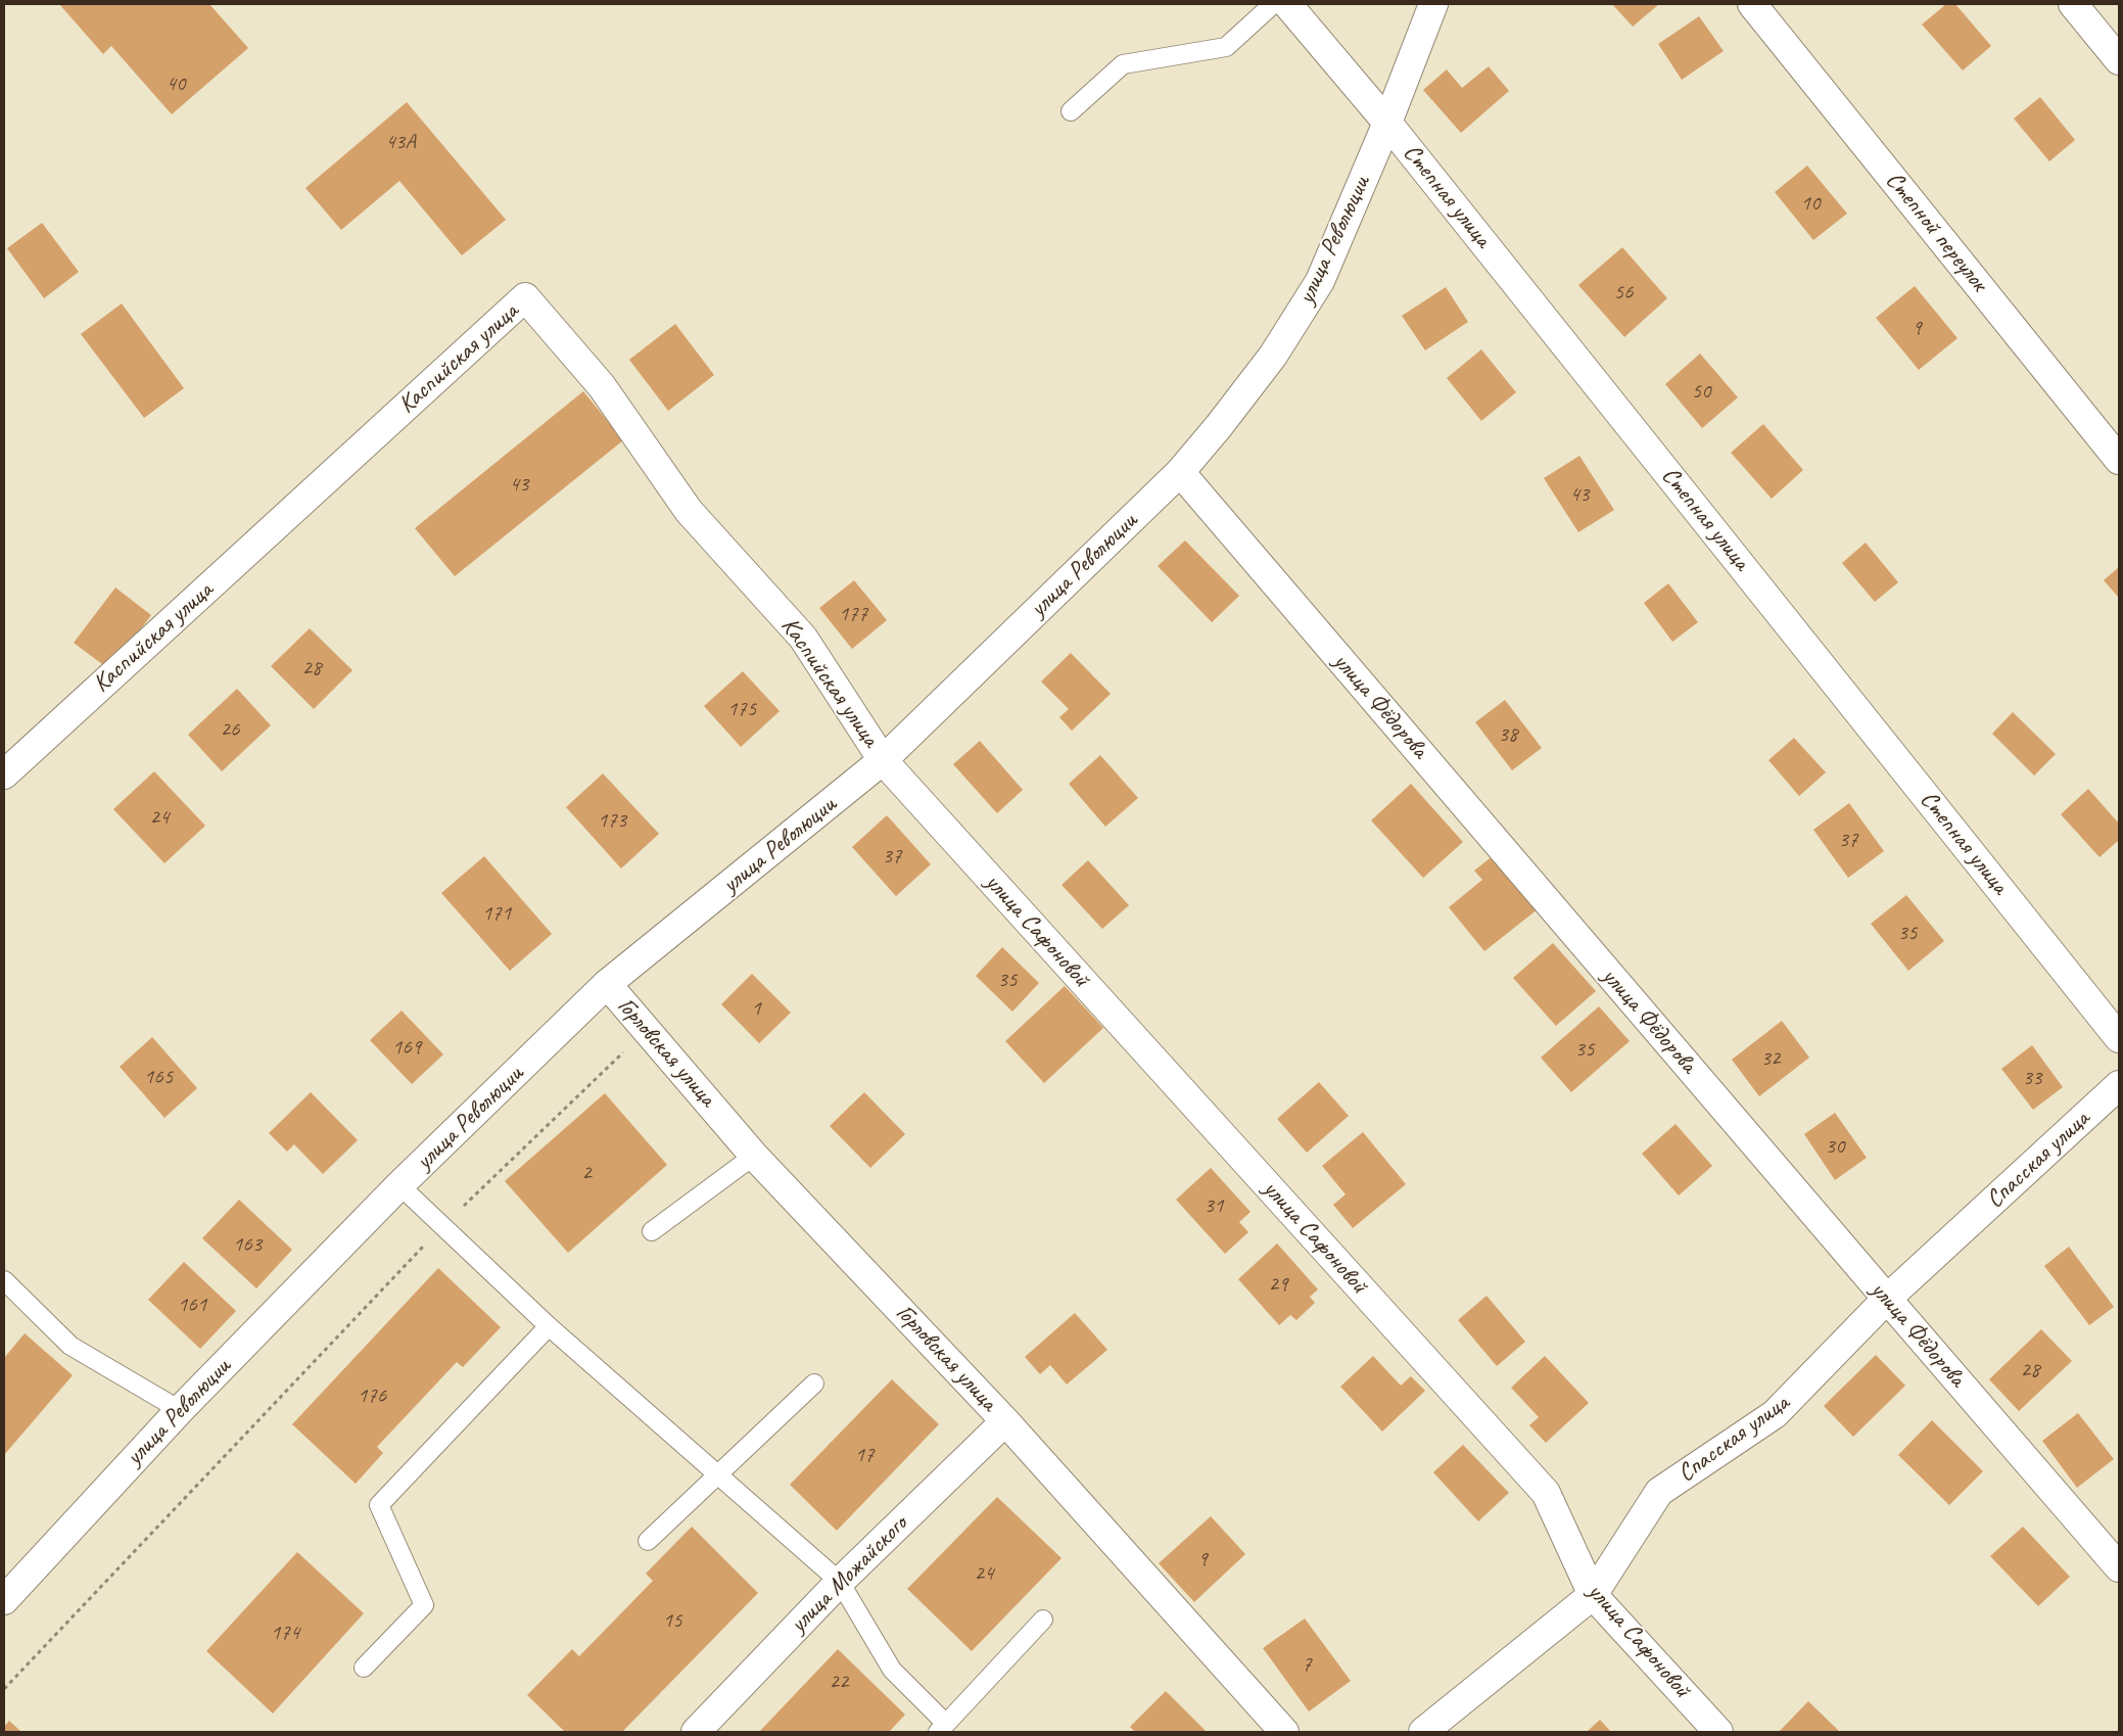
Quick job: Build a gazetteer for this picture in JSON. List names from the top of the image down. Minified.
{"streets":{"street":["Степная улица","Степной переулок","улица Революции","Каспийская улица","улица Фёдорова","улица Сафоновой","Горловская улица","Спасская улица","улица Можайского"]},"crossings":[["Степная улица","улица Революции"],["улица Революции","Каспийская улица"],["улица Революции","улица Фёдорова"],["улица Революции","улица Сафоновой"],["улица Революции","Горловская улица"],["Каспийская улица","улица Сафоновой"],["улица Фёдорова","Спасская улица"],["улица Сафоновой","Спасская улица"],["Горловская улица","улица Можайского"]],"house_numbers":["40","43А","10","56","9","50","43","43","177","28","175","26","38","24","173","37","37","171","35","35","1","169","35","32","165","33","30","2","31","163","29","161","28","176","17","9","24","15","174","7","22"]}
